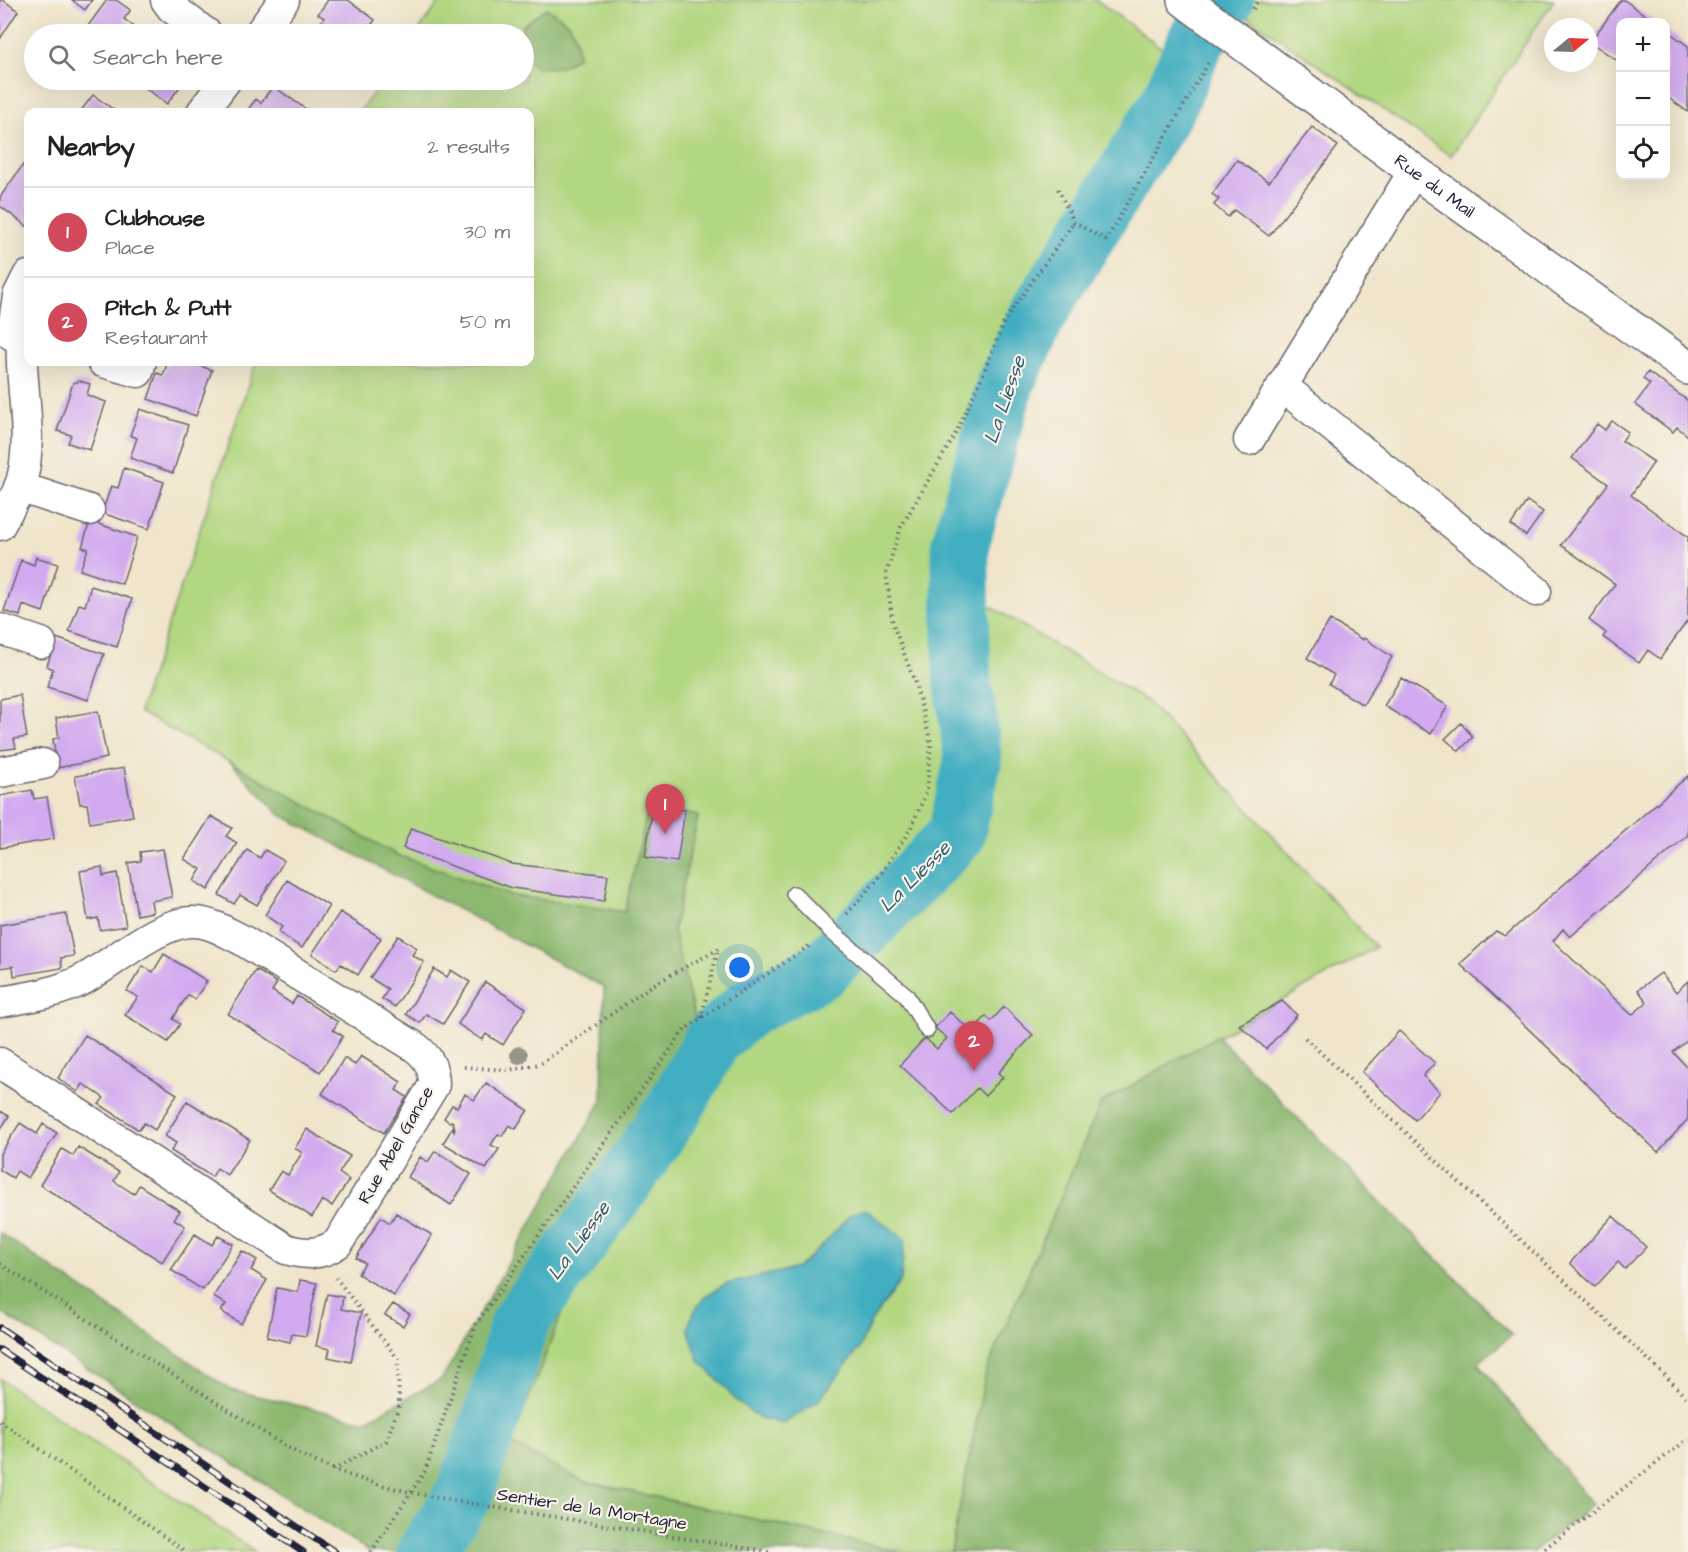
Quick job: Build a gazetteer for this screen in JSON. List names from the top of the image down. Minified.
{"streets":{"main road":["Rue du Mail"],"street":["Rue Abel Gance"],"path":["Sentier de la Mortagne"]},"water":["La Liesse"],"north":"right","page":{"map_buttons":["+","−"],"search":"Search here","heading":["Nearby","2 results"],"list":[{"mark":"1","name":"Clubhouse","note":"Place","value":"30 m"},{"mark":"2","name":"Pitch & Putt","note":"Restaurant","value":"50 m"}],"pins":["1","2"]}}
